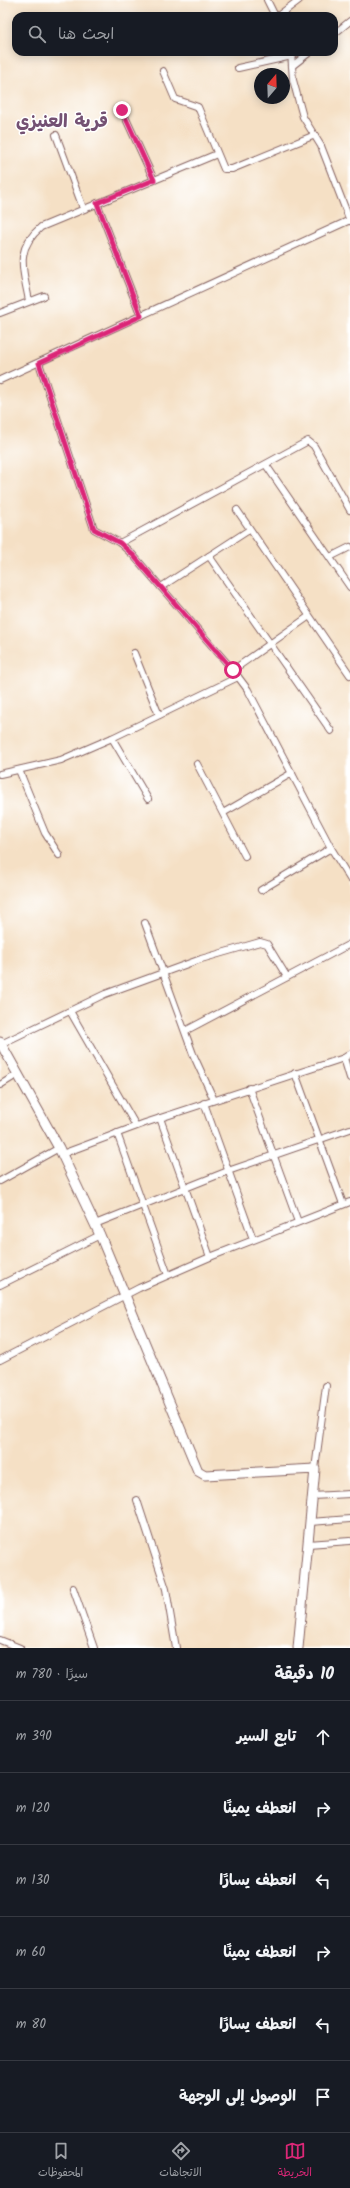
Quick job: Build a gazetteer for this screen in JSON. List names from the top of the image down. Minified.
{"districts":["قرية العنيزي"],"north":"top","page":{"search":"ابحث هنا","heading":["10 دقيقة","سيرًا · 780 m"],"list":[["تابع السير","390 m"],["انعطف يمينًا","120 m"],["انعطف يسارًا","130 m"],["انعطف يمينًا","60 m"],["انعطف يسارًا","80 m"],"الوصول إلى الوجهة"],"nav":["الخريطة","الاتجاهات","المحفوظات"]}}
